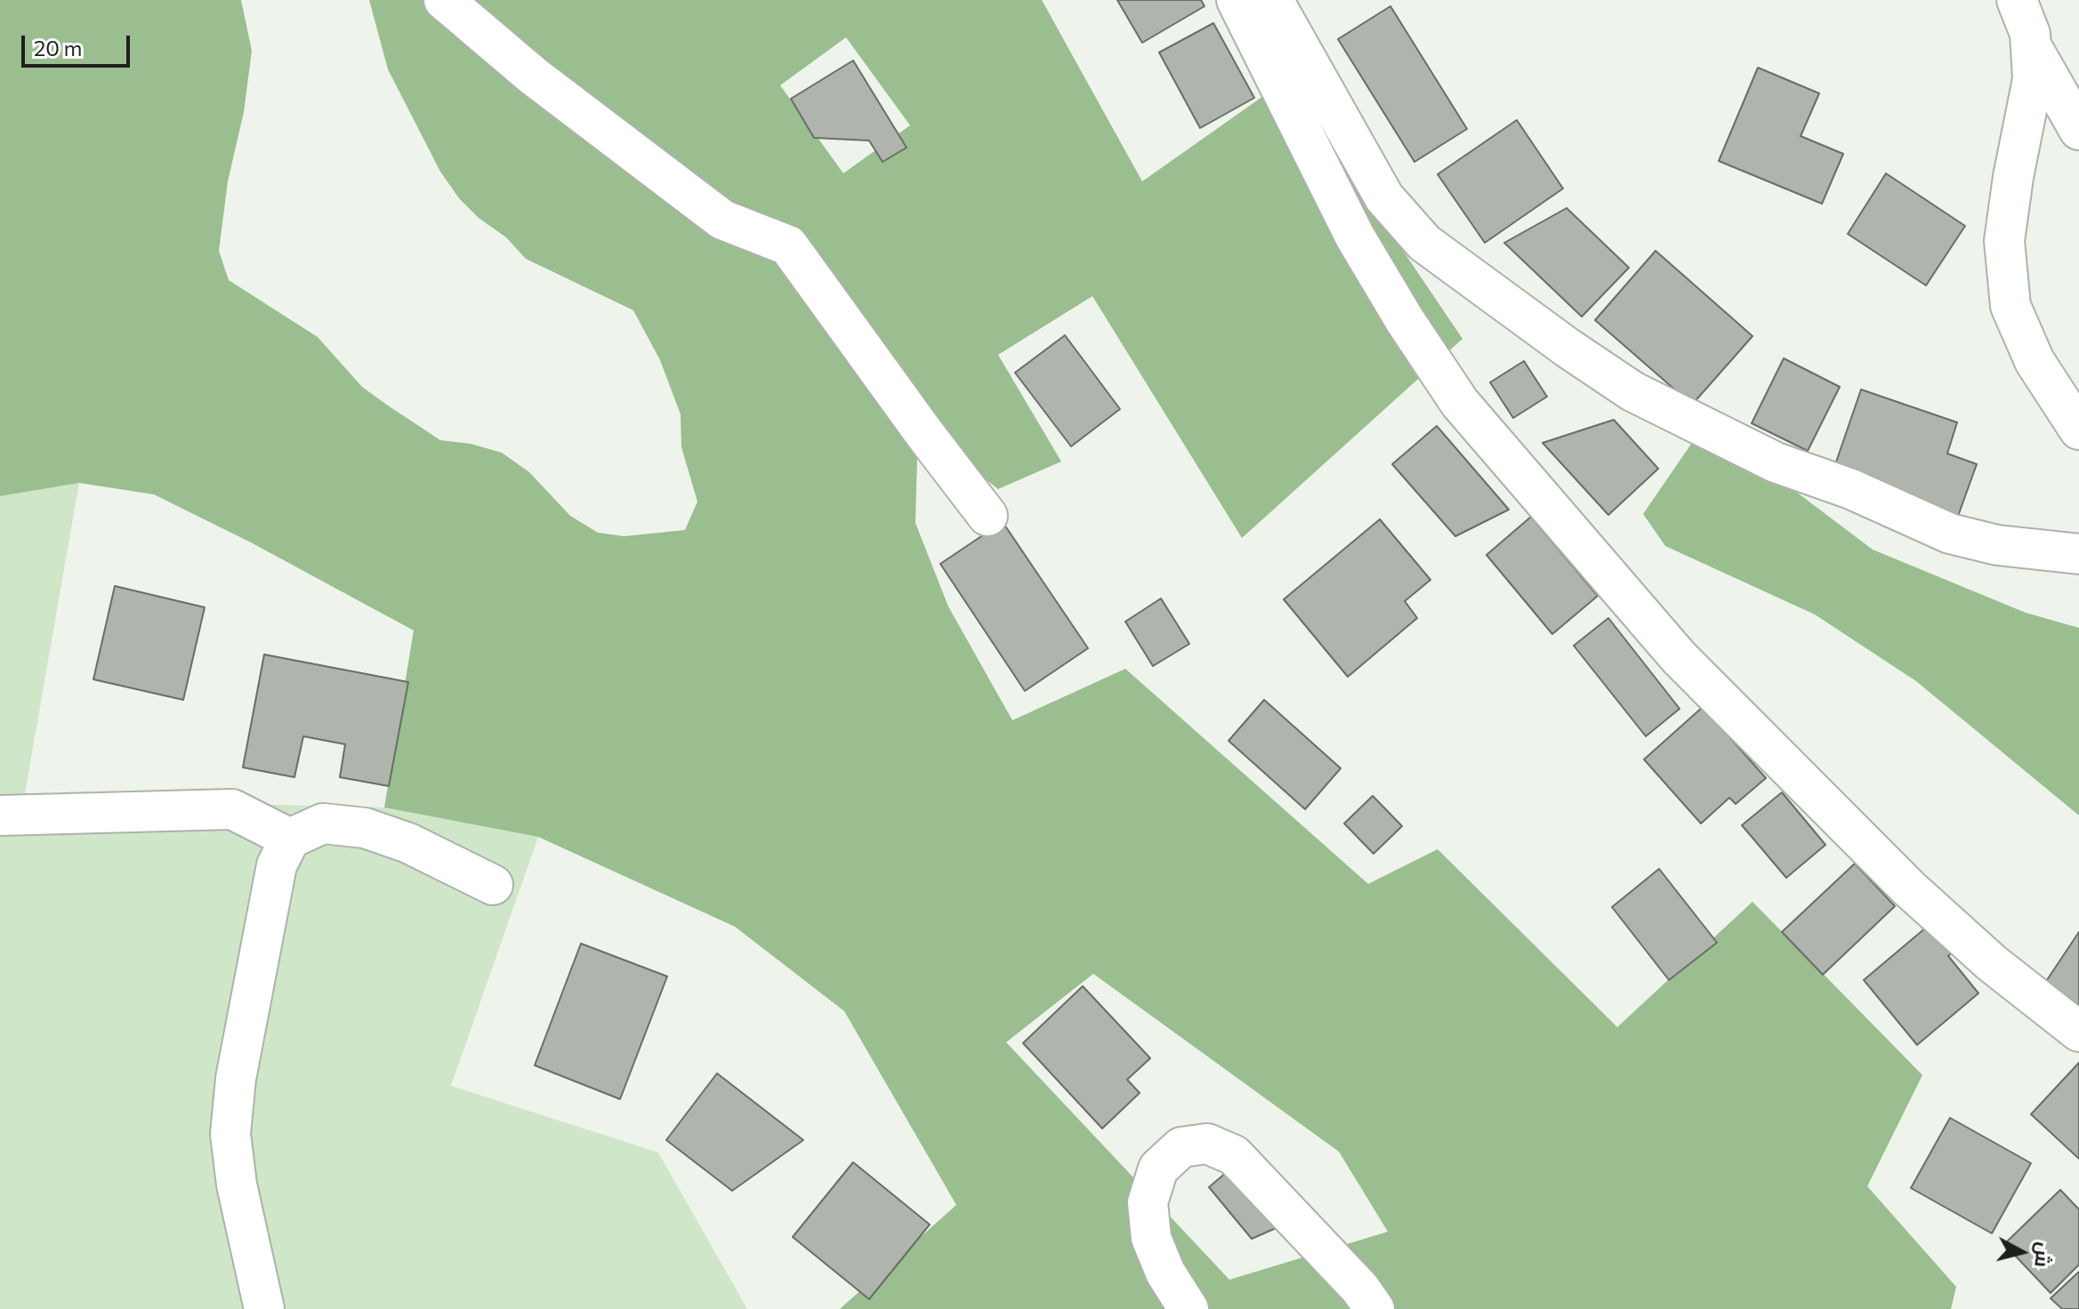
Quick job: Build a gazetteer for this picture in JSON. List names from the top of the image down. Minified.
{"scale_bar":"20 m","north":"right"}
